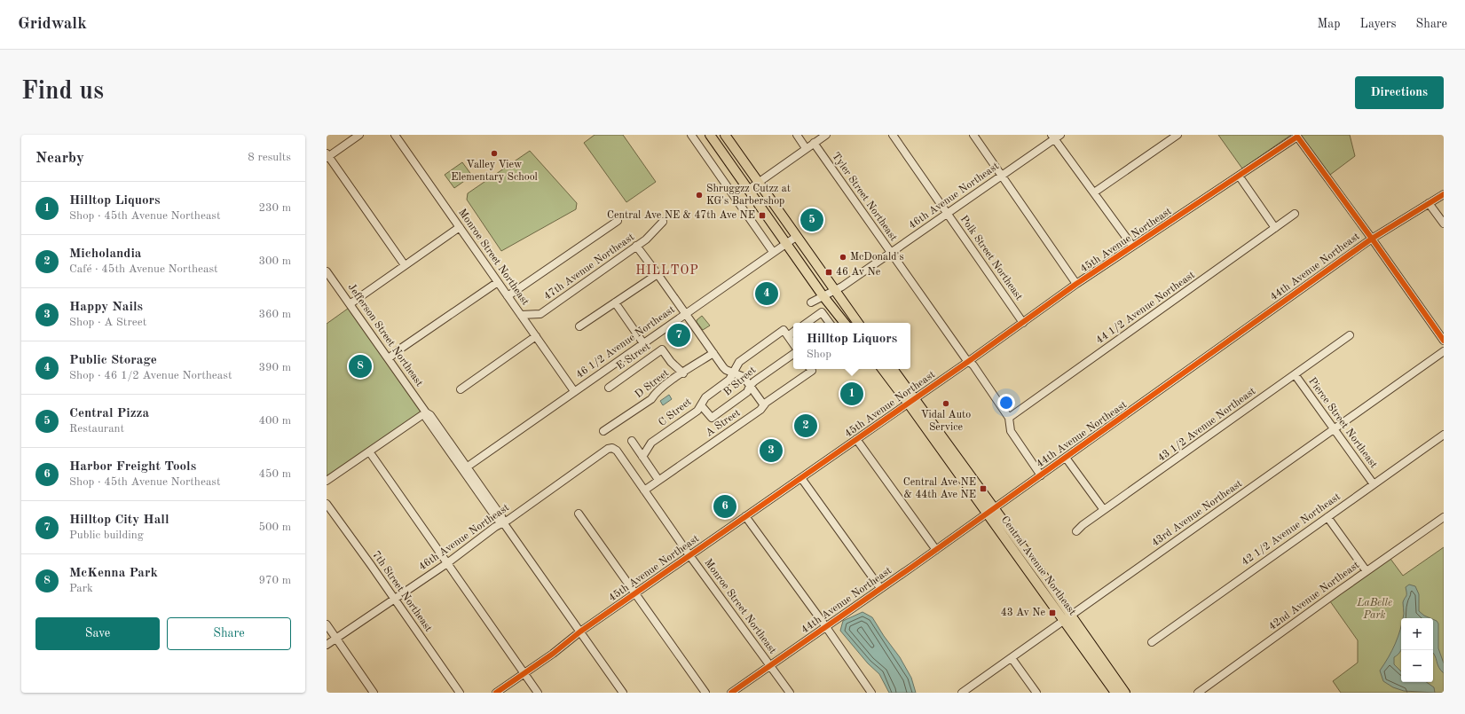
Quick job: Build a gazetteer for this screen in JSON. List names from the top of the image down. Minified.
{"streets":{"main road":["Central Avenue Northeast"],"street":["46th Avenue Northeast","Tyler Street Northeast","45th Avenue Northeast","Monroe Street Northeast","Polk Street Northeast","47th Avenue Northeast","44th Avenue Northeast","44 1/2 Avenue Northeast","Jefferson Street Northeast","46 1/2 Avenue Northeast","E Street","B Street","D Street","C Street","A Street","Pierce Street Northeast","43 1/2 Avenue Northeast","43rd Avenue Northeast","42 1/2 Avenue Northeast","7th Street Northeast","42nd Avenue Northeast"]},"crossings":[["46th Avenue Northeast","Tyler Street Northeast"],["46th Avenue Northeast","Monroe Street Northeast"],["46th Avenue Northeast","Polk Street Northeast"],["46th Avenue Northeast","Jefferson Street Northeast"],["46th Avenue Northeast","7th Street Northeast"],["Tyler Street Northeast","45th Avenue Northeast"],["Tyler Street Northeast","44 1/2 Avenue Northeast"],["45th Avenue Northeast","Monroe Street Northeast"],["45th Avenue Northeast","Polk Street Northeast"],["45th Avenue Northeast","44th Avenue Northeast"],["45th Avenue Northeast","Jefferson Street Northeast"],["45th Avenue Northeast","Central Avenue Northeast"],["Monroe Street Northeast","47th Avenue Northeast"],["Monroe Street Northeast","44th Avenue Northeast"],["Monroe Street Northeast","46 1/2 Avenue Northeast"],["Monroe Street Northeast","A Street"],["44th Avenue Northeast","Central Avenue Northeast"],["Jefferson Street Northeast","46 1/2 Avenue Northeast"],["E Street","D Street"],["B Street","C Street"],["Pierce Street Northeast","43 1/2 Avenue Northeast"],["Pierce Street Northeast","43rd Avenue Northeast"],["Pierce Street Northeast","42 1/2 Avenue Northeast"],["43rd Avenue Northeast","Central Avenue Northeast"]],"districts":["HILLTOP"],"parks":["LaBelle Park"],"places":{"other":["Valley View Elementary School","Shruggzz Cutzz at KG's Barbershop","McDonald's","Vidal Auto Service"],"transit":["Central Ave NE & 47th Ave NE","46 Av Ne","Central Ave NE & 44th Ave NE","43 Av Ne"]},"page":{"header":"Gridwalk","nav":["Map","Layers","Share"],"buttons":["Directions",["Save","Share"]],"title":"Find us","heading":["Nearby","8 results"],"list":[{"mark":"1","name":"Hilltop Liquors","note":"Shop · 45th Avenue Northeast","value":"230 m"},{"mark":"2","name":"Micholandia","note":"Café · 45th Avenue Northeast","value":"300 m"},{"mark":"3","name":"Happy Nails","note":"Shop · A Street","value":"360 m"},{"mark":"4","name":"Public Storage","note":"Shop · 46 1/2 Avenue Northeast","value":"390 m"},{"mark":"5","name":"Central Pizza","note":"Restaurant","value":"400 m"},{"mark":"6","name":"Harbor Freight Tools","note":"Shop · 45th Avenue Northeast","value":"450 m"},{"mark":"7","name":"Hilltop City Hall","note":"Public building","value":"500 m"},{"mark":"8","name":"McKenna Park","note":"Park","value":"970 m"}],"pins":["5","4","7","8","1","2","3","6"],"popup":["Hilltop Liquors","Shop"],"map_buttons":["+","−"]}}
